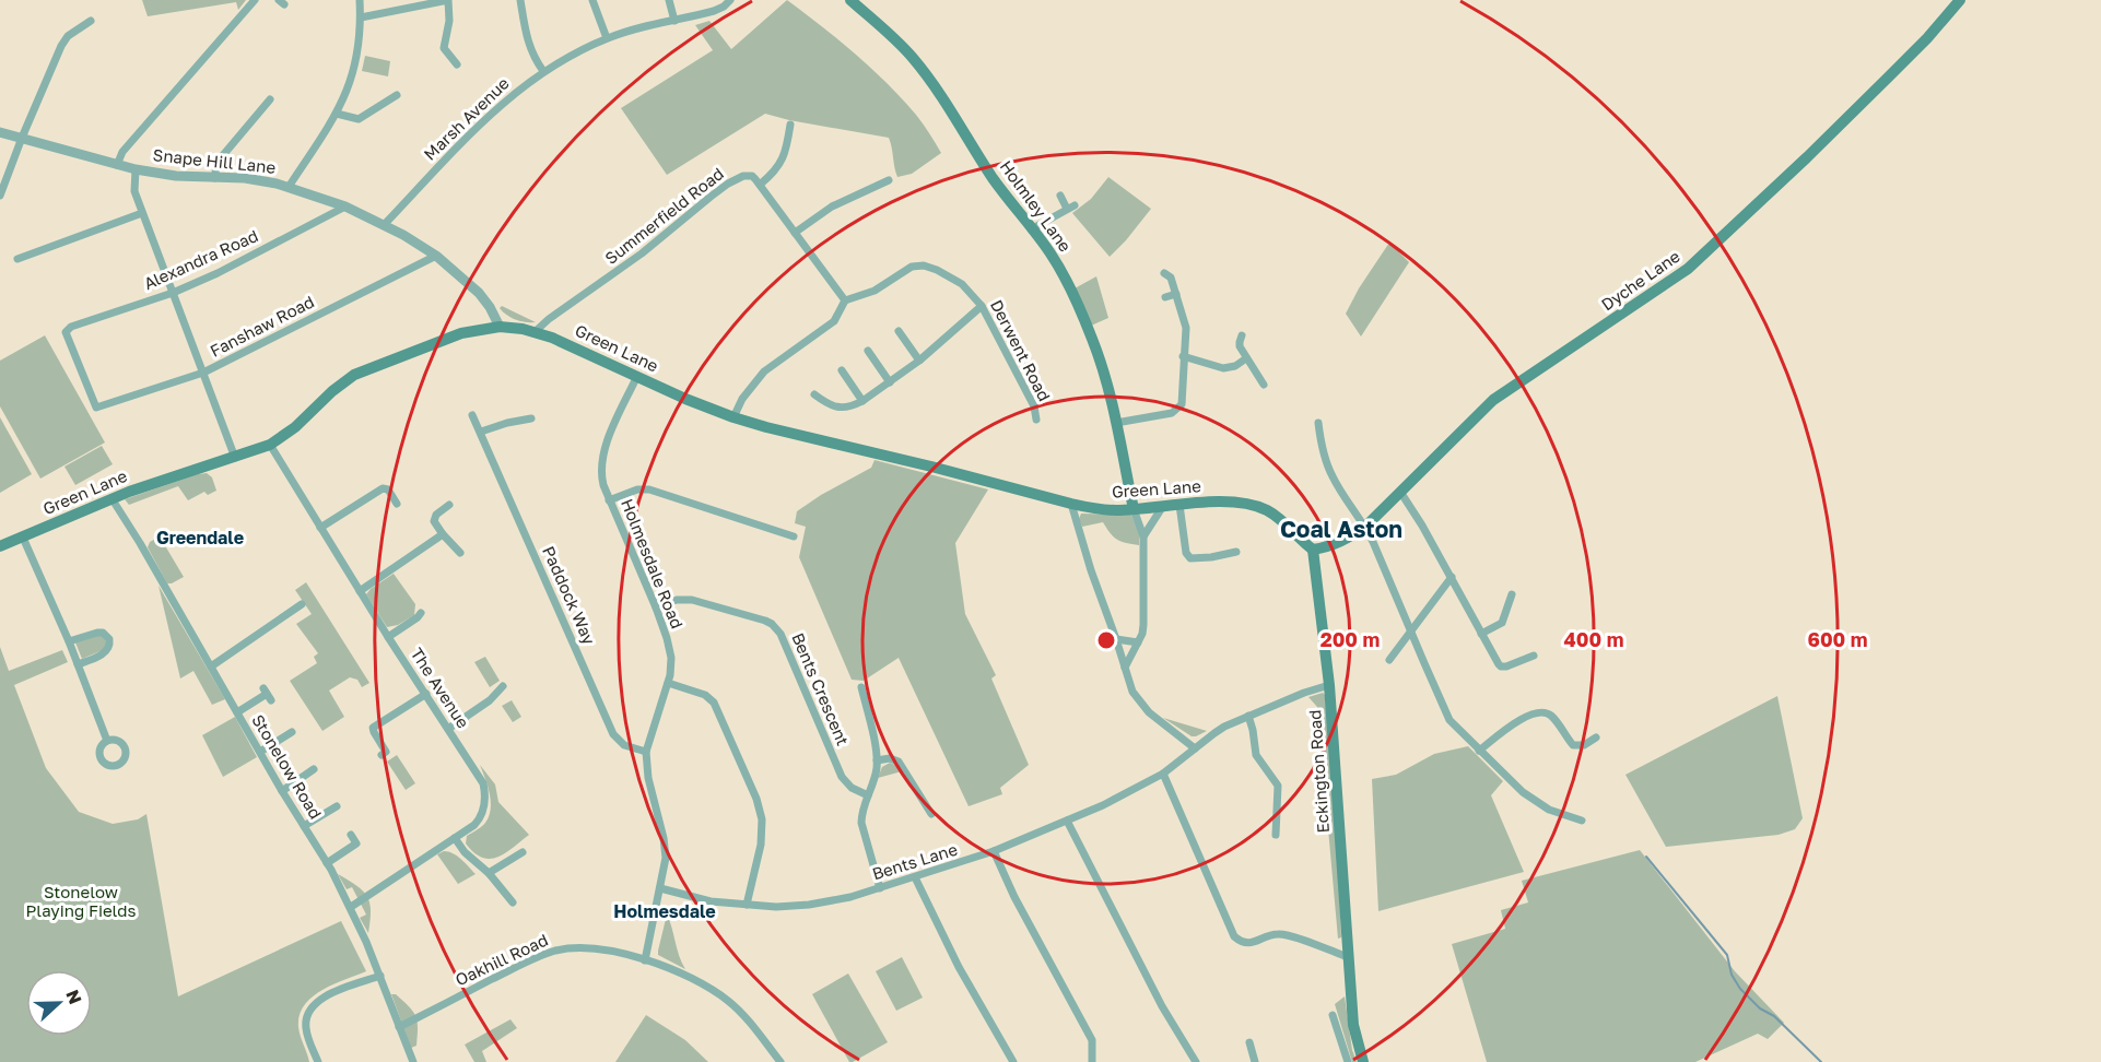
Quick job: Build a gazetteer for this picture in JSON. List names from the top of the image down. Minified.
{"streets":{"main road":["Holmley Lane","Dyche Lane","Green Lane","Eckington Road"],"street":["Marsh Avenue","Snape Hill Lane","Summerfield Road","Alexandra Road","Fanshaw Road","Derwent Road","Holmesdale Road","Paddock Way","The Avenue","Bents Crescent","Stonelow Road","Bents Lane","Oakhill Road"]},"crossings":[["Marsh Avenue","Snape Hill Lane"],["Snape Hill Lane","Alexandra Road"],["Snape Hill Lane","Fanshaw Road"],["Snape Hill Lane","Green Lane"],["Holmley Lane","Green Lane"],["Summerfield Road","Green Lane"],["Alexandra Road","Fanshaw Road"],["Dyche Lane","Green Lane"],["Dyche Lane","Eckington Road"],["Green Lane","Holmesdale Road"],["Green Lane","The Avenue"],["Green Lane","Stonelow Road"],["Green Lane","Eckington Road"],["Holmesdale Road","Paddock Way"],["Holmesdale Road","Bents Crescent"],["Holmesdale Road","Bents Lane"],["Holmesdale Road","Oakhill Road"],["The Avenue","Stonelow Road"],["Stonelow Road","Oakhill Road"],["Eckington Road","Bents Lane"]],"districts":["Coal Aston","Greendale","Holmesdale"],"parks":["Stonelow Playing Fields"],"north":"right","rings":["200 m","400 m","600 m"]}
